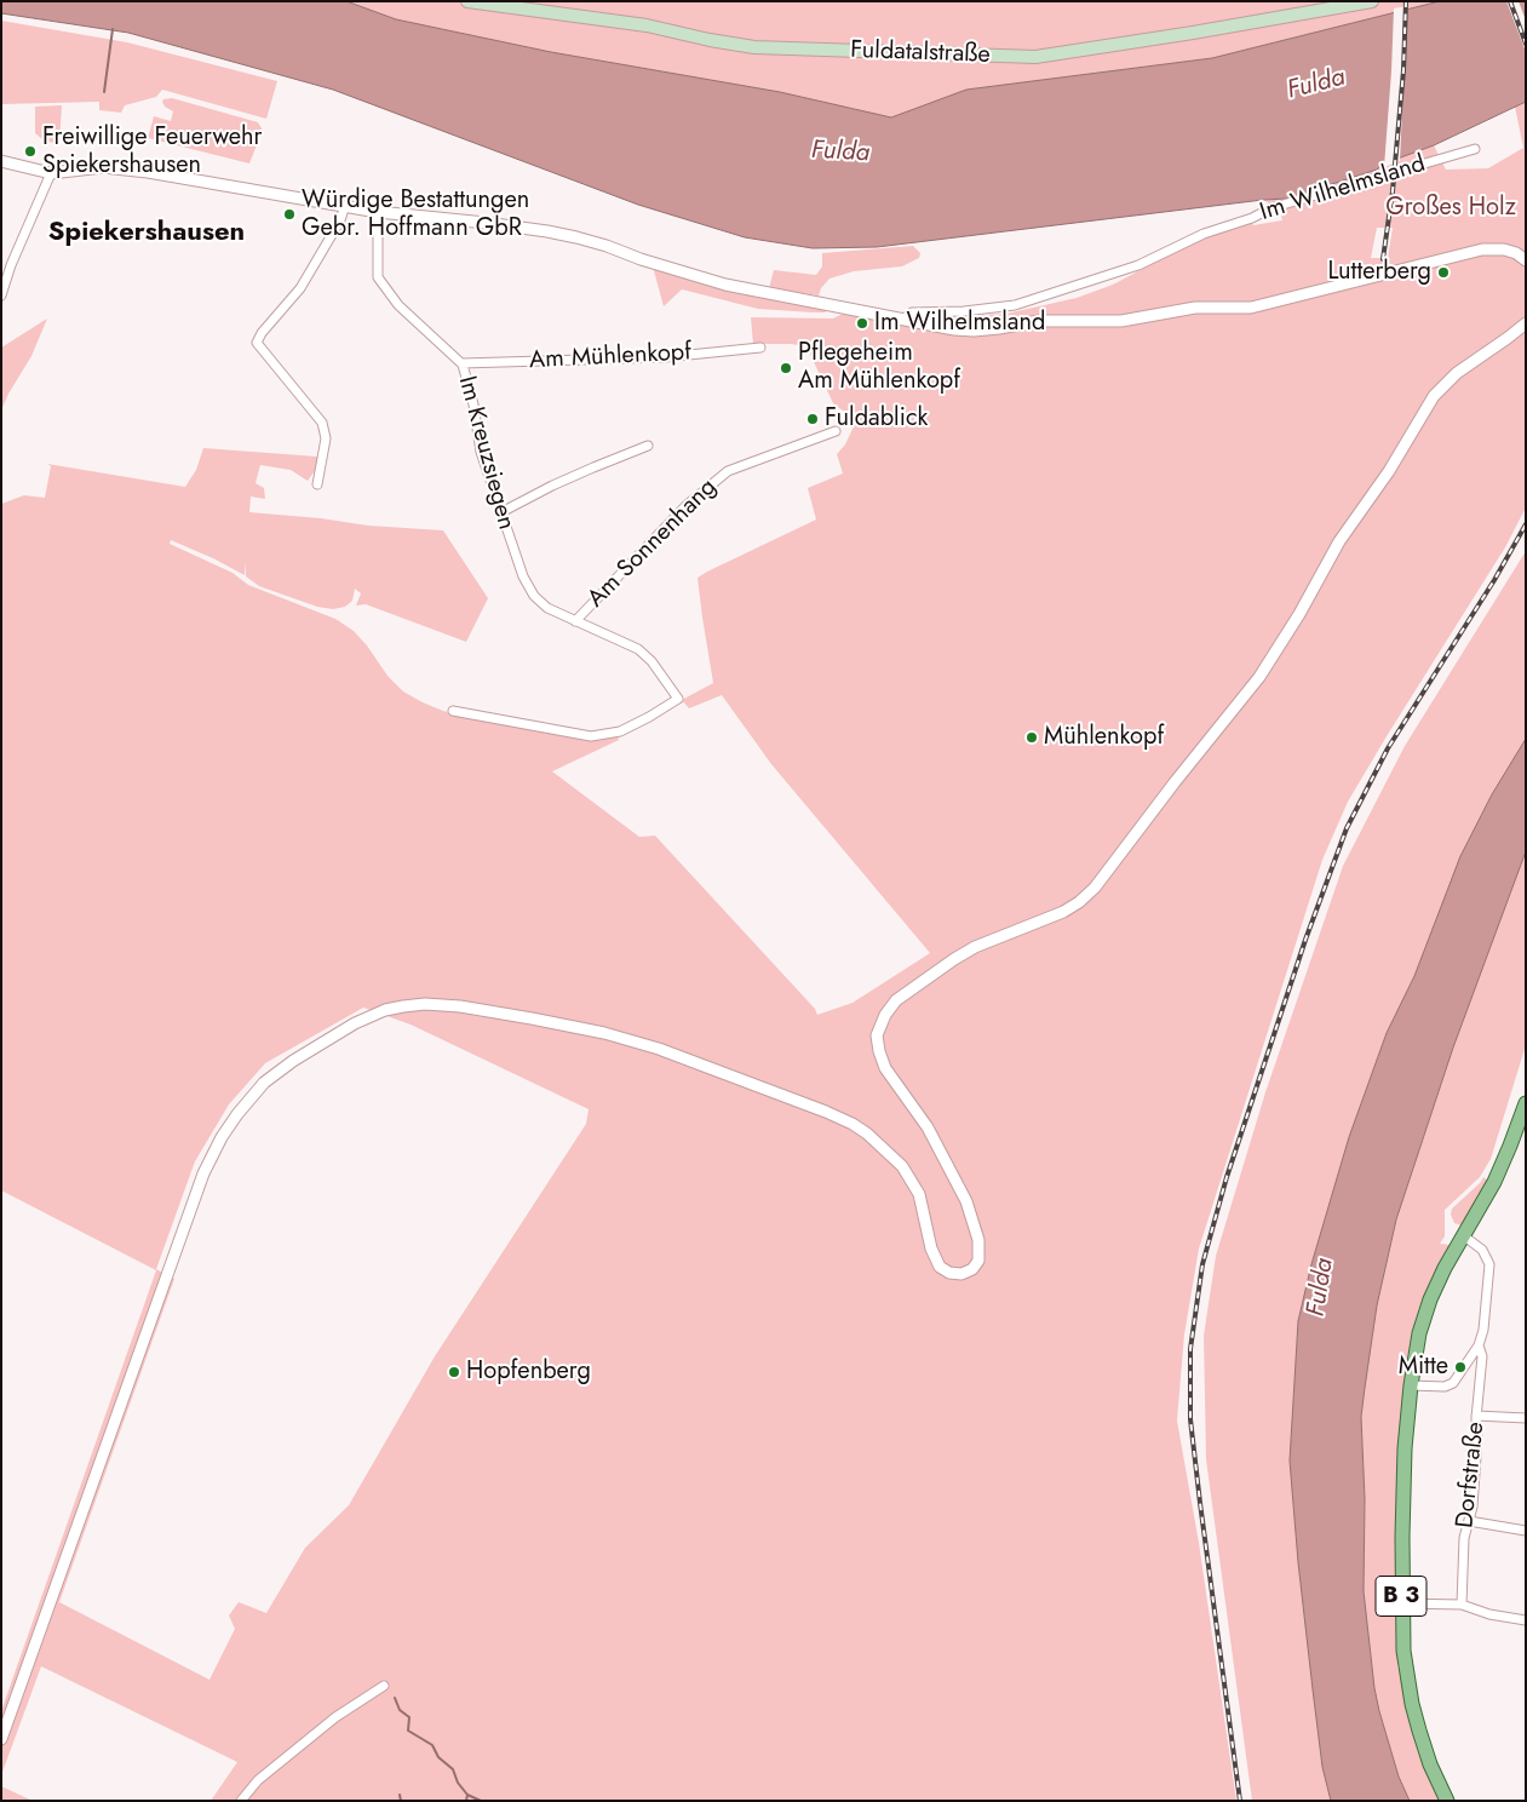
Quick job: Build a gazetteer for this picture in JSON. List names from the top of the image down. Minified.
{"streets":{"main road":["Fuldatalstraße","B 3"],"street":["Im Wilhelmsland","Am Mühlenkopf","Im Kreuzsiegen","Am Sonnenhang","Dorfstraße"]},"crossings":[["Am Mühlenkopf","Im Kreuzsiegen"],["Im Kreuzsiegen","Am Sonnenhang"],["Dorfstraße","B 3"]],"districts":["Spiekershausen"],"water":["Fulda"],"parks":["Großes Holz"],"places":["Freiwillige Feuerwehr Spiekershausen","Würdige Bestattungen Gebr. Hoffmann GbR","Lutterberg","Im Wilhelmsland","Pflegeheim Am Mühlenkopf","Fuldablick","Mühlenkopf","Mitte","Hopfenberg"]}
